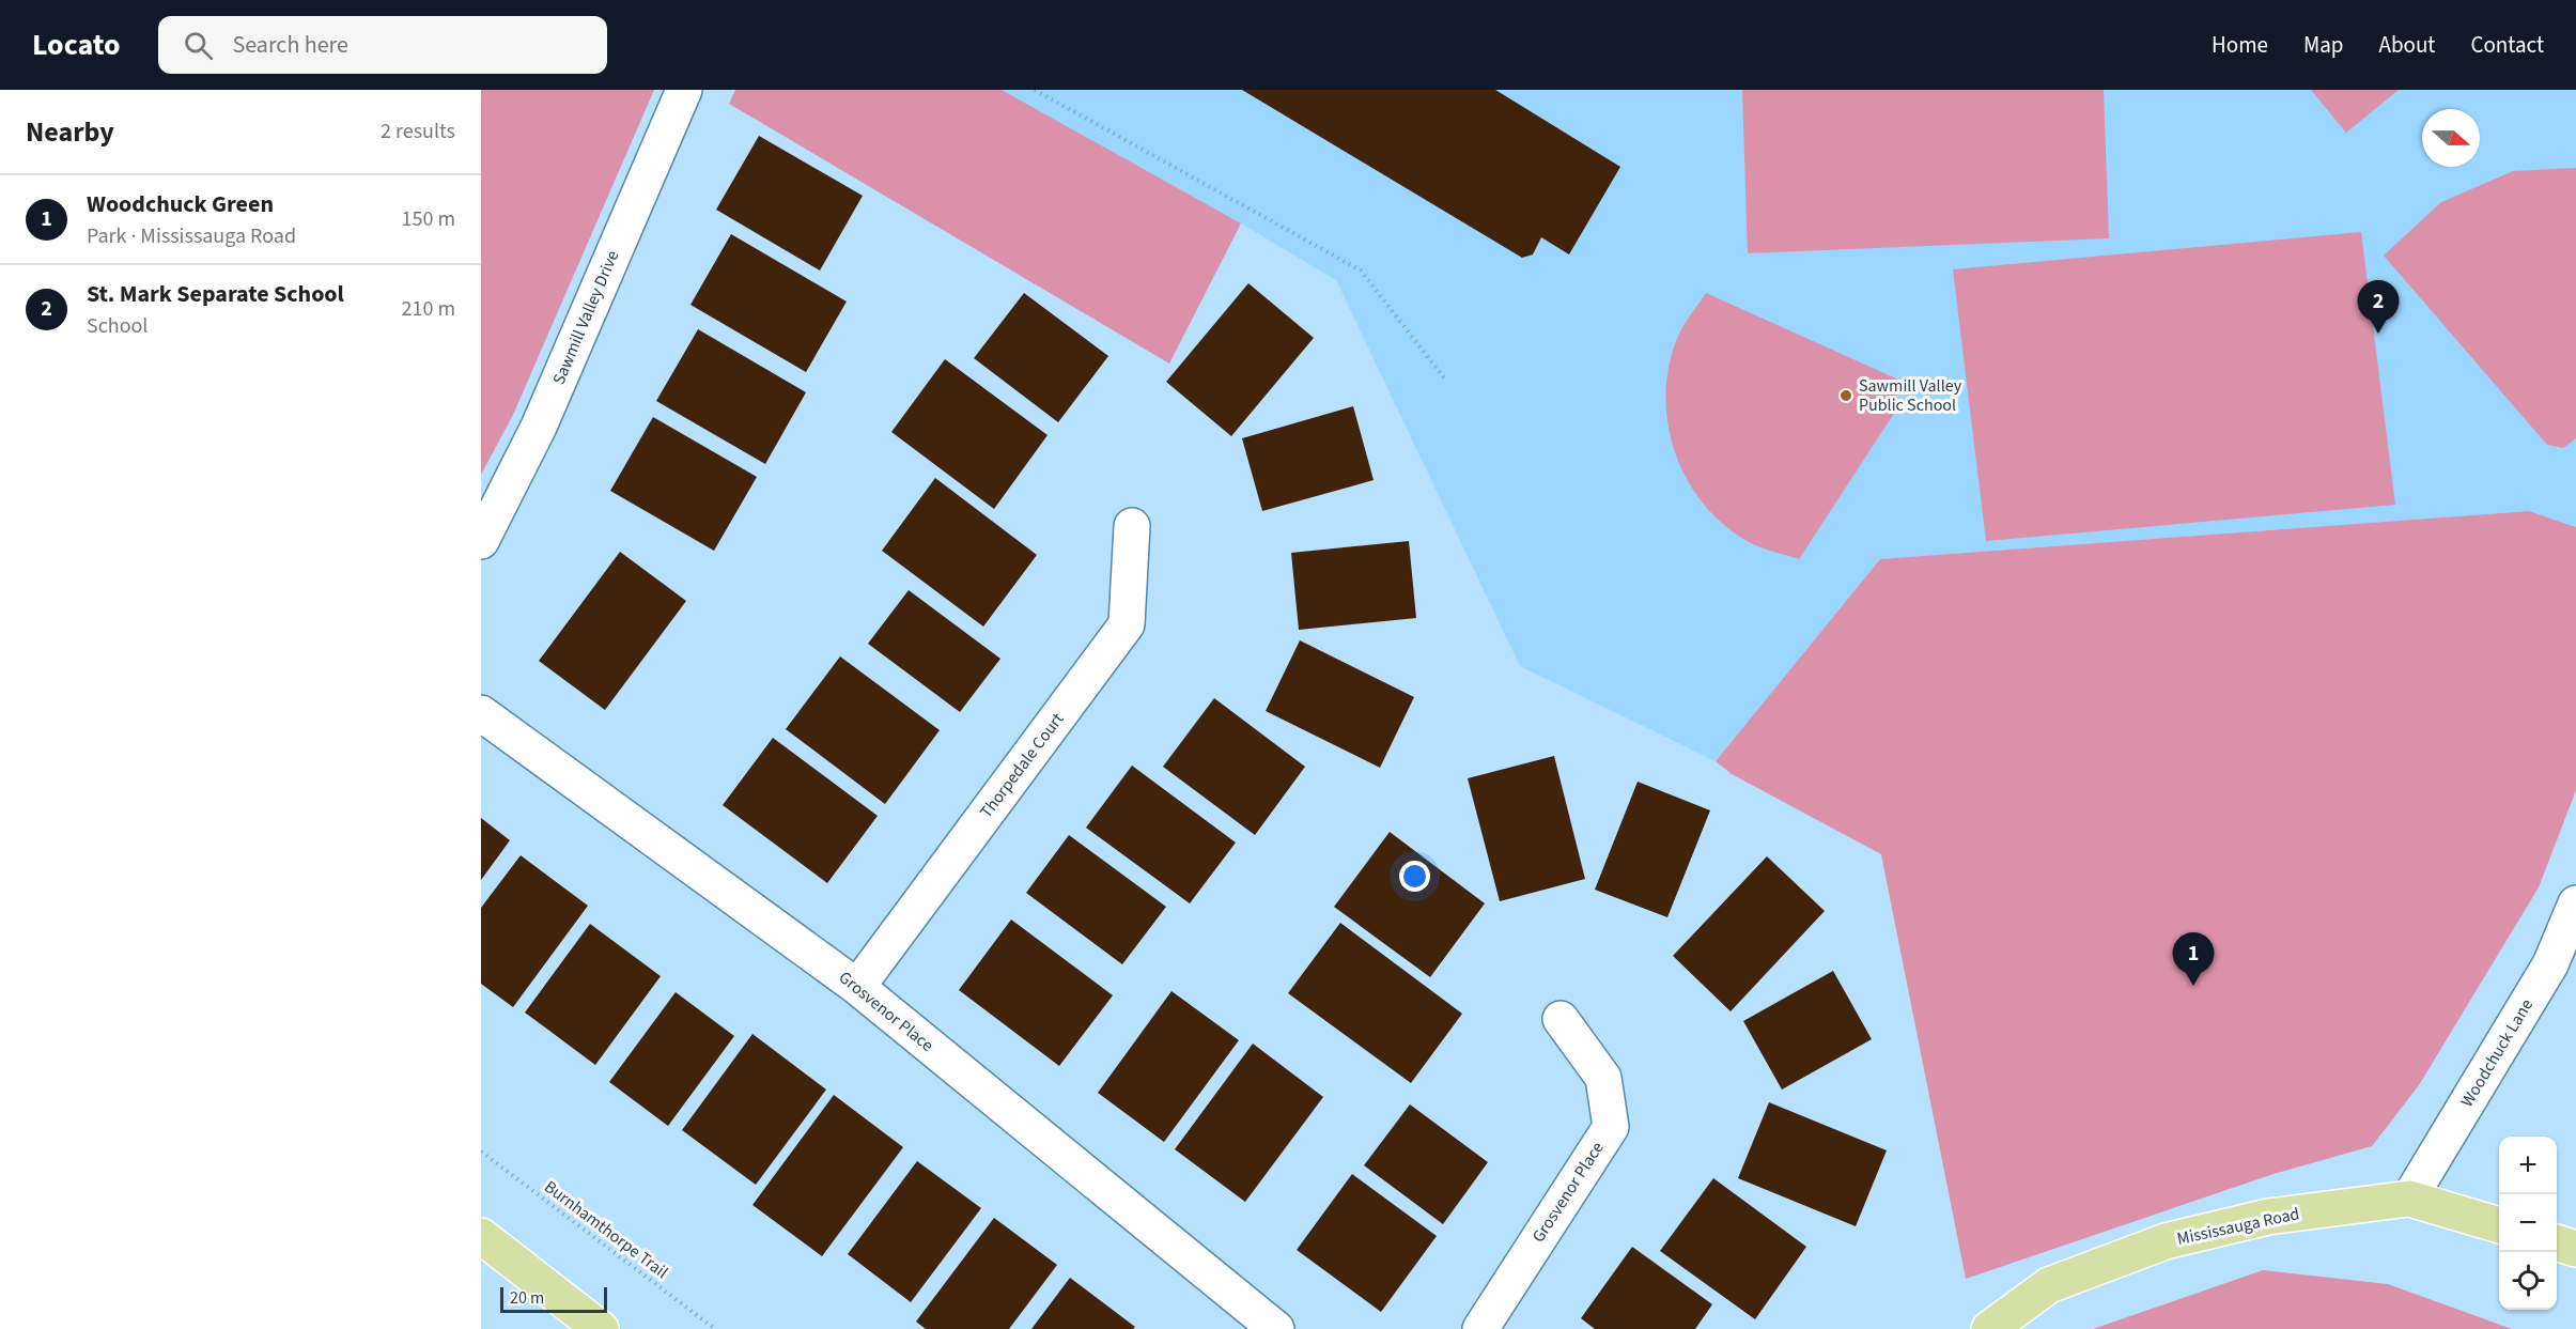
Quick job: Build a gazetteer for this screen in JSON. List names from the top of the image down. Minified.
{"streets":{"main road":["Mississauga Road"],"street":["Sawmill Valley Drive","Thorpedale Court","Grosvenor Place","Woodchuck Lane"],"path":["Burnhamthorpe Trail"]},"crossings":[["Thorpedale Court","Grosvenor Place"],["Woodchuck Lane","Mississauga Road"]],"places":["Sawmill Valley Public School"],"scale_bar":"20 m","north":"right","page":{"header":"Locato","search":"Search here","nav":["Home","Map","About","Contact"],"heading":["Nearby","2 results"],"list":[{"mark":"1","name":"Woodchuck Green","note":"Park · Mississauga Road","value":"150 m"},{"mark":"2","name":"St. Mark Separate School","note":"School","value":"210 m"}],"pins":["2","1"],"map_buttons":["+","−"],"scale":"20 m"}}
